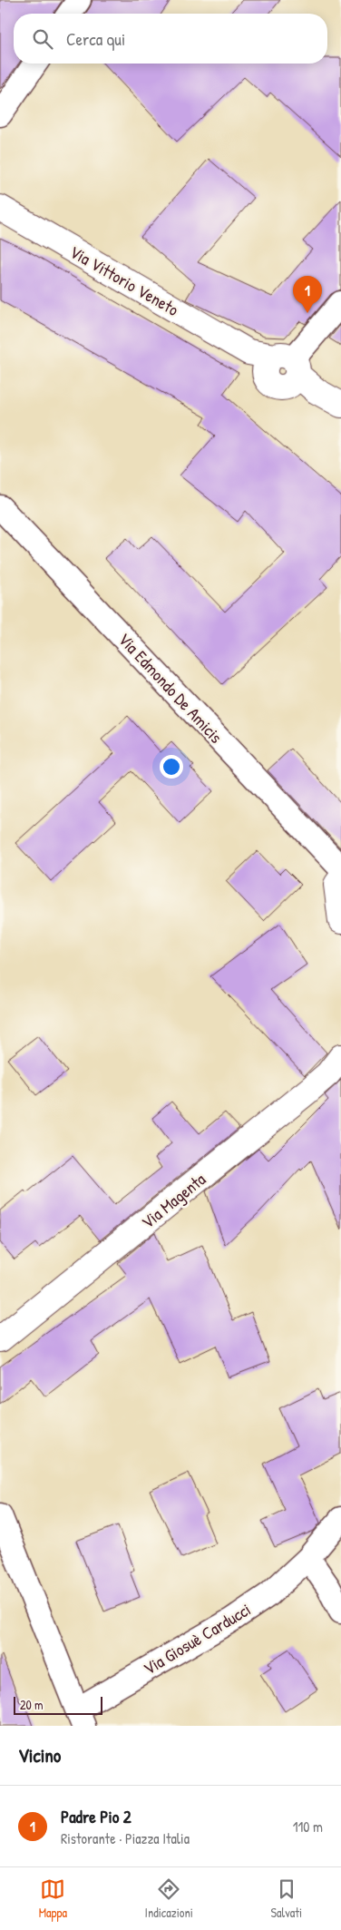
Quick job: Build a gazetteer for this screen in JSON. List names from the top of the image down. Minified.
{"streets":{"street":["Via Vittorio Veneto","Via Edmondo De Amicis","Via Magenta","Via Giosuè Carducci"]},"scale_bar":"20 m","page":{"search":"Cerca qui","pins":"1","scale":"20 m","heading":"Vicino","list":[{"mark":"1","name":"Padre Pio 2","note":"Ristorante · Piazza Italia","value":"110 m"}],"nav":["Mappa","Indicazioni","Salvati"]}}
